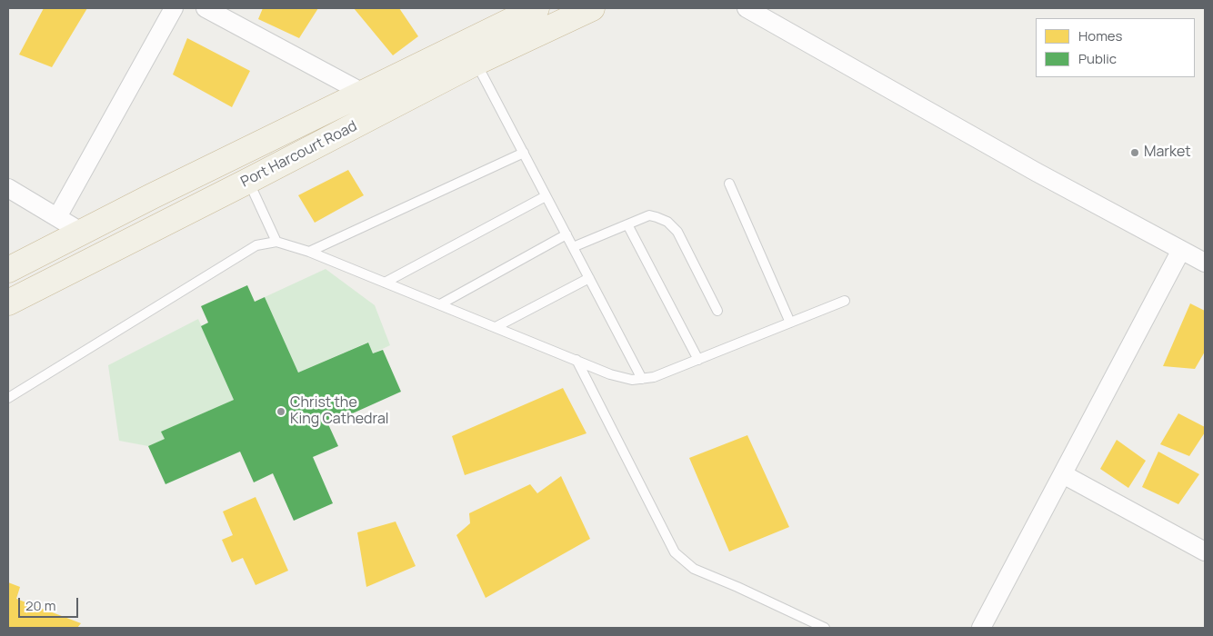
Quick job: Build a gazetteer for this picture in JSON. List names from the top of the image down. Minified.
{"streets":{"highway":["Port Harcourt Road"]},"places":["Market","Christ the King Cathedral"],"legend":["Homes","Public"],"scale_bar":"20 m"}
